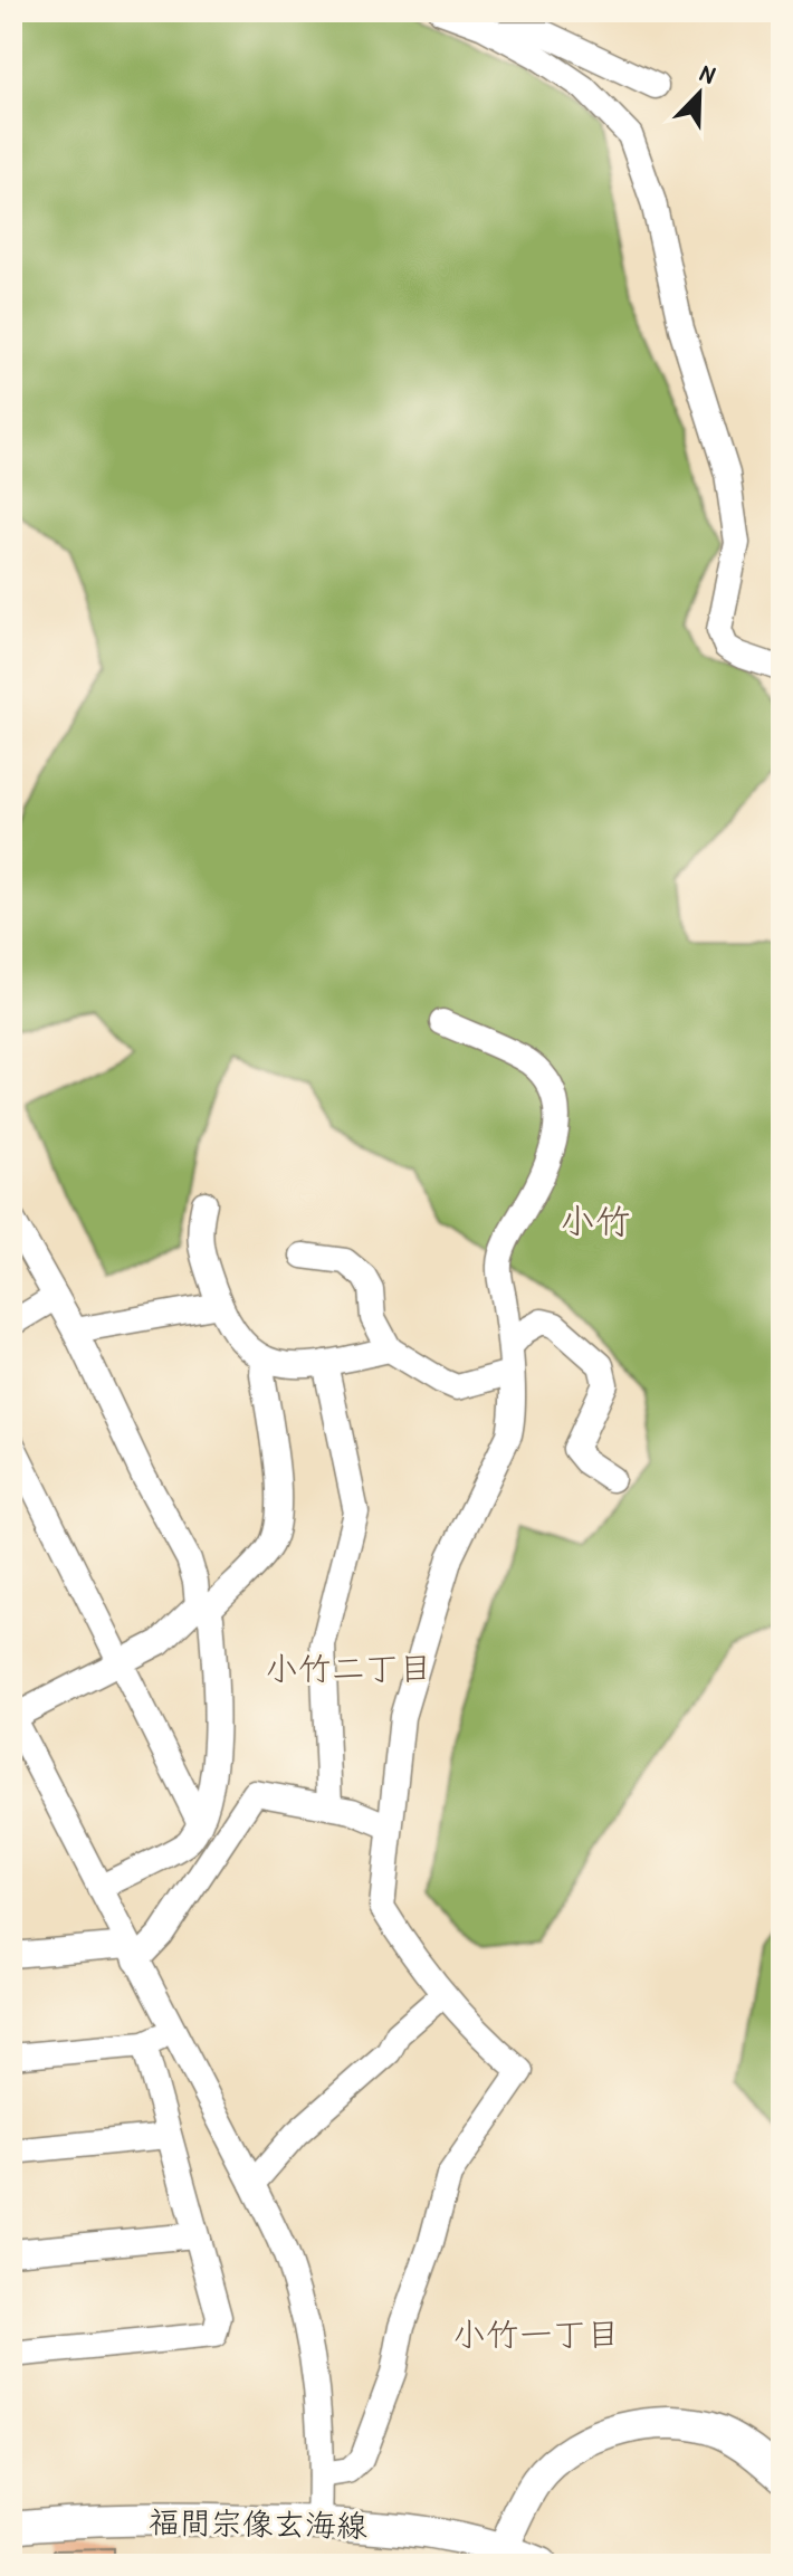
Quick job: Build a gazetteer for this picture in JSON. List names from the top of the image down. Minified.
{"streets":{"main road":["福間宗像玄海線"]},"districts":["小竹","小竹二丁目","小竹一丁目"],"north":"top right"}
